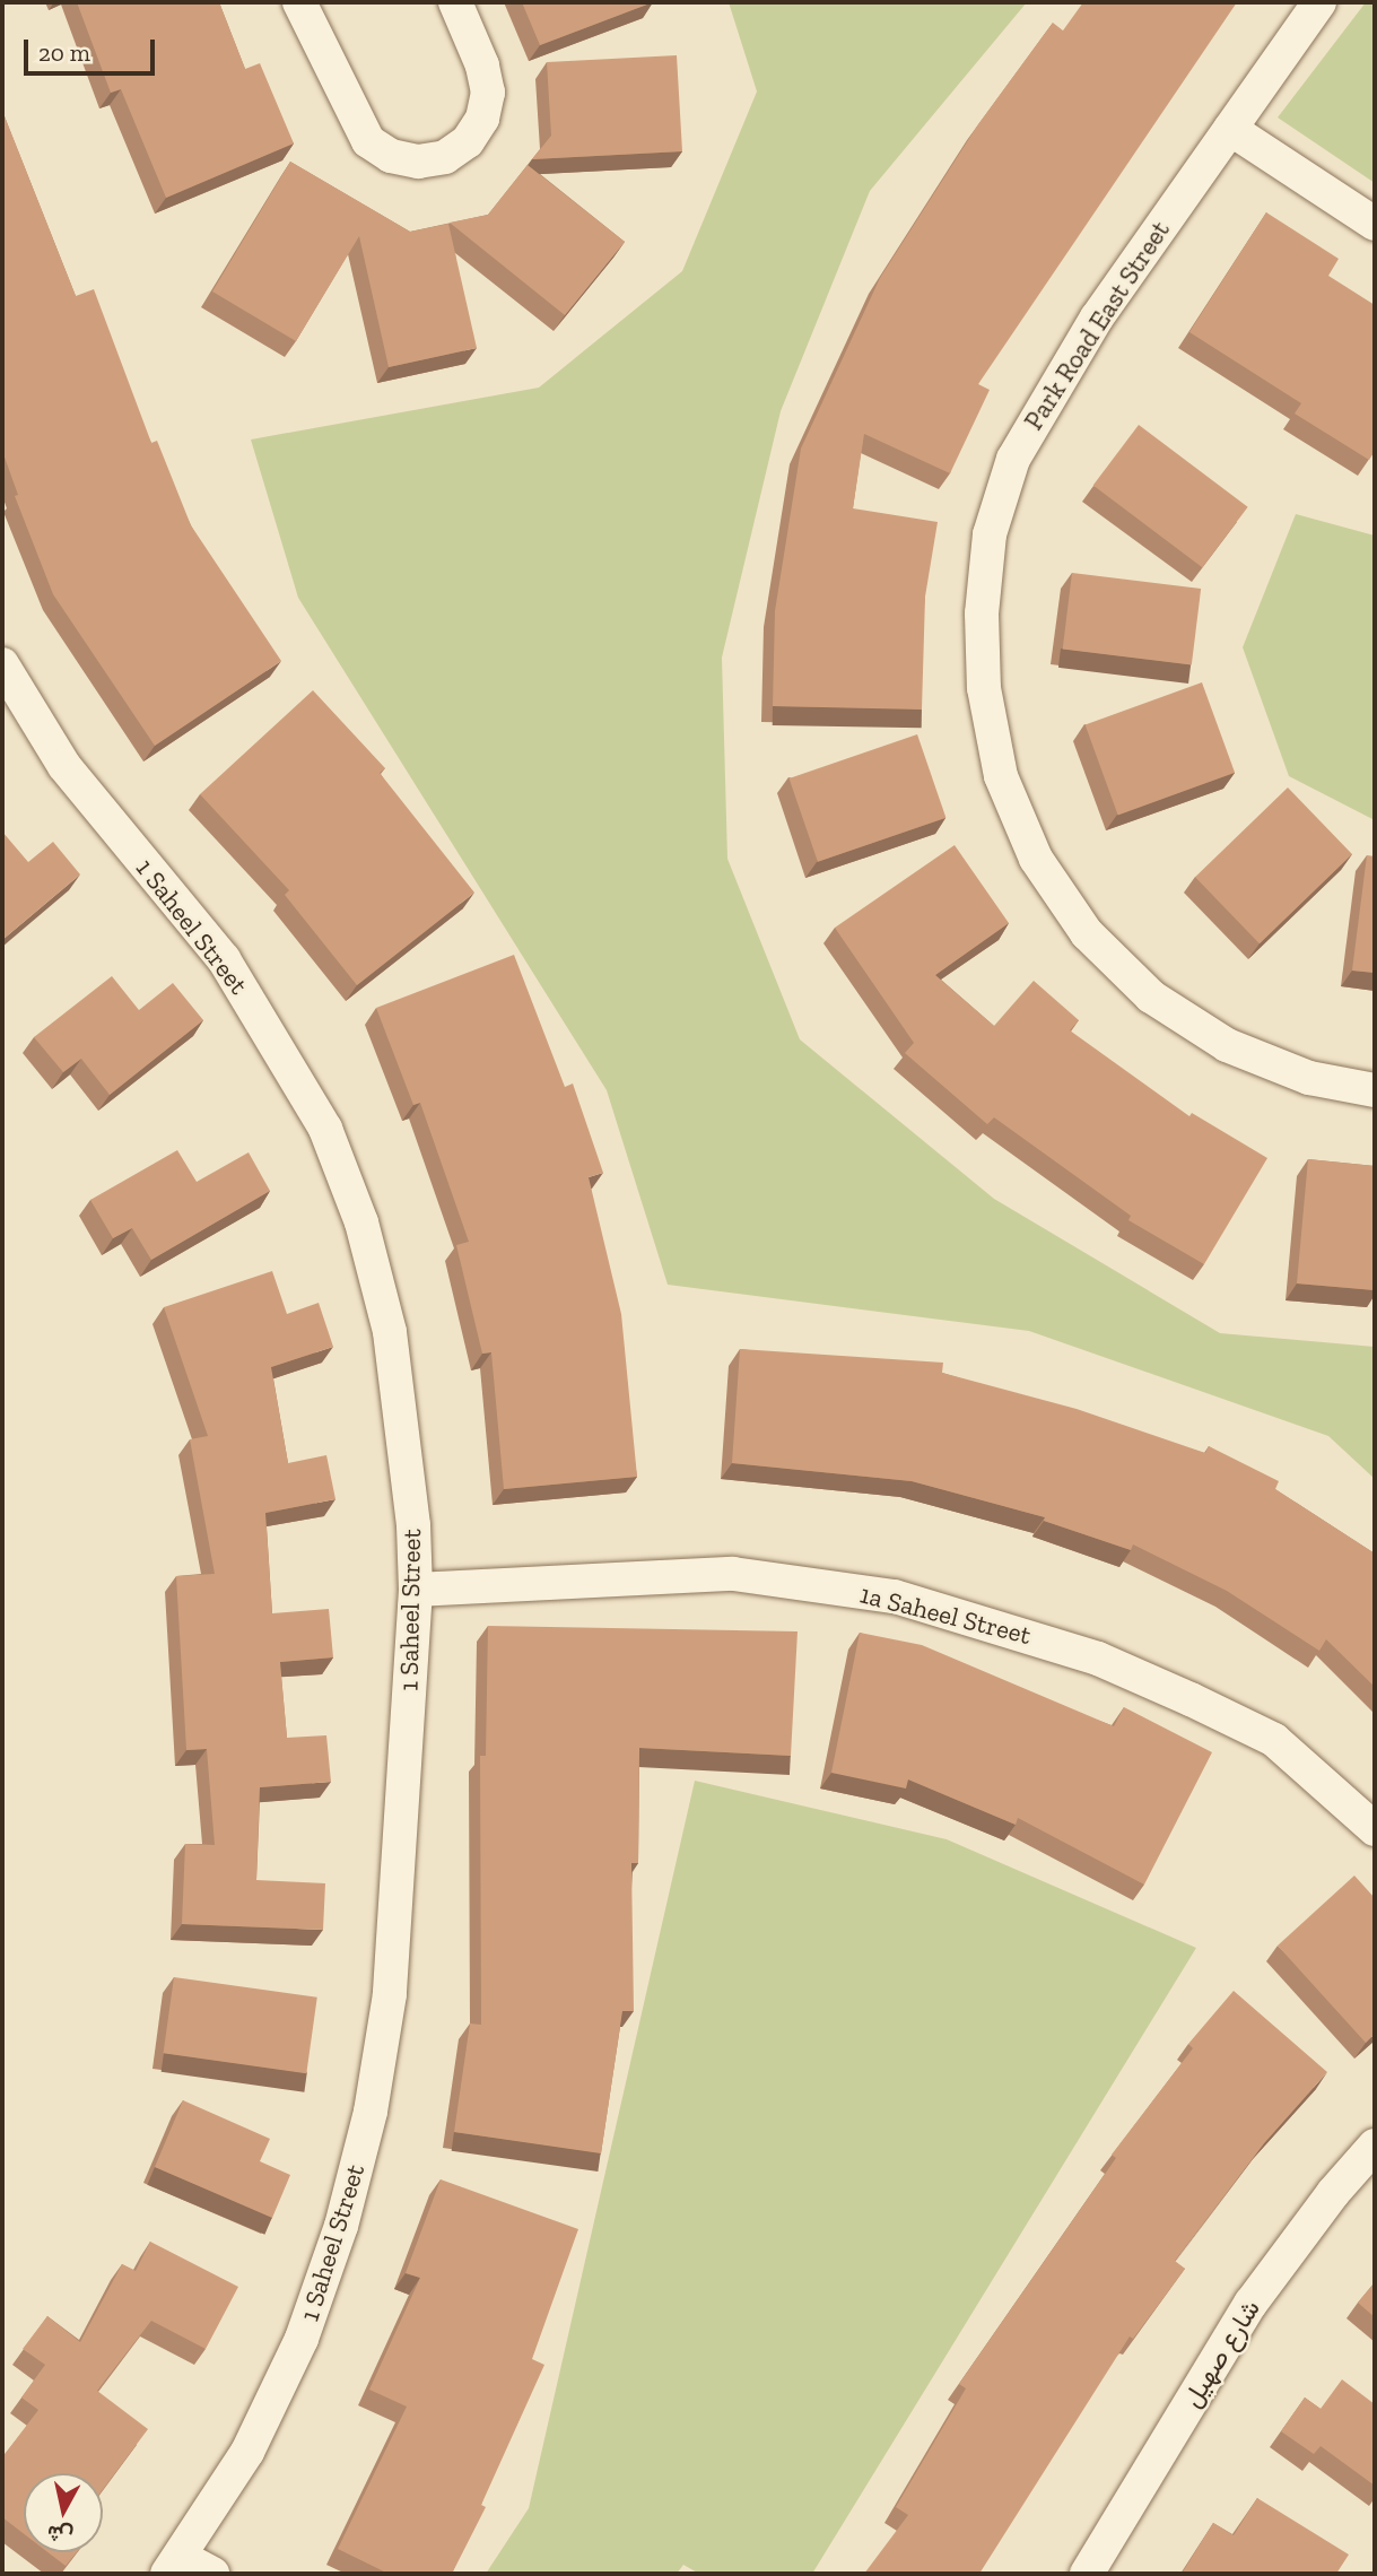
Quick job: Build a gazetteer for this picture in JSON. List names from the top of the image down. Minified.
{"streets":{"street":["Park Road East Street","1 Saheel Street","1a Saheel Street","شارع صهيل"]},"crossings":[["1 Saheel Street","1a Saheel Street"]],"scale_bar":"20 m","north":"bottom"}
